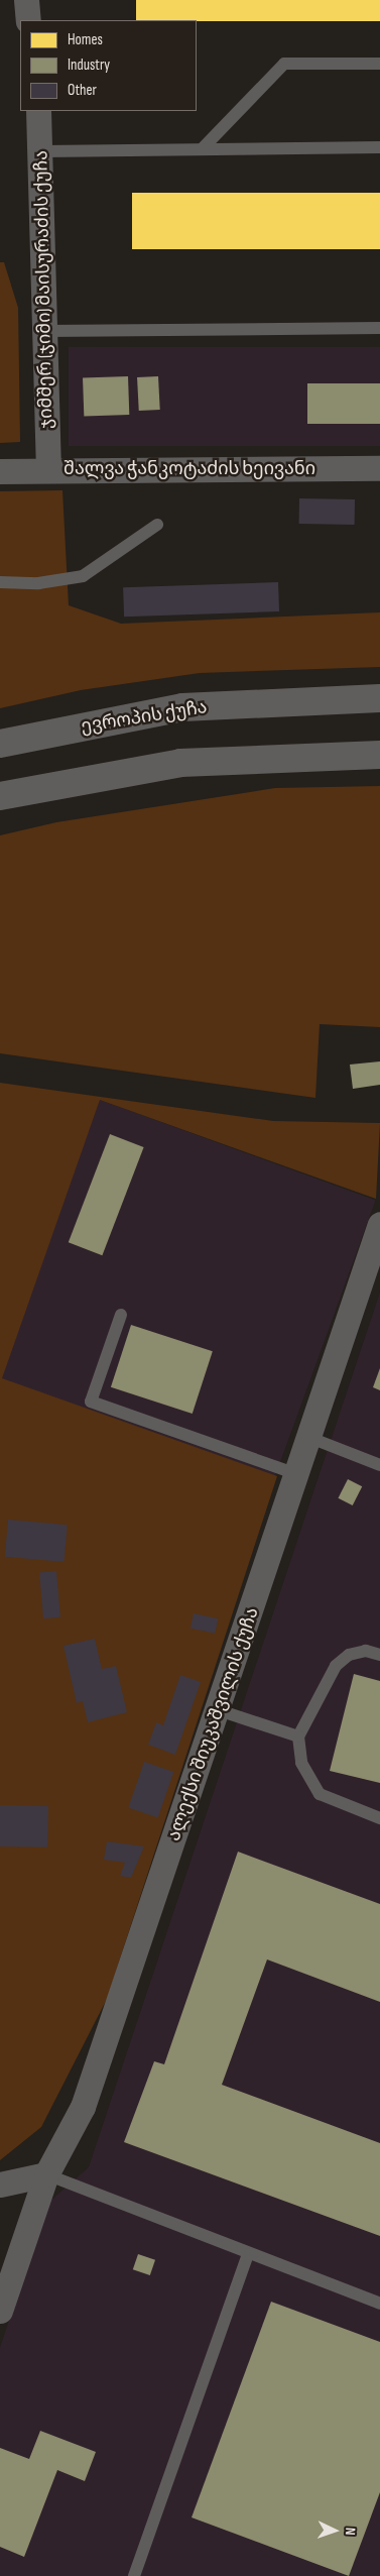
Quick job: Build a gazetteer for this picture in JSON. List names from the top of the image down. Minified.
{"streets":{"main road":["ევროპის ქუჩა"],"street":["ჯიმშერ (ჯიმი) მაისურაძის ქუჩა","შალვა ჭანკოტაძის ხეივანი","ალექსი შიუკაშვილის ქუჩა"]},"crossings":[["ჯიმშერ (ჯიმი) მაისურაძის ქუჩა","შალვა ჭანკოტაძის ხეივანი"]],"legend":["Homes","Industry","Other"],"north":"right"}
